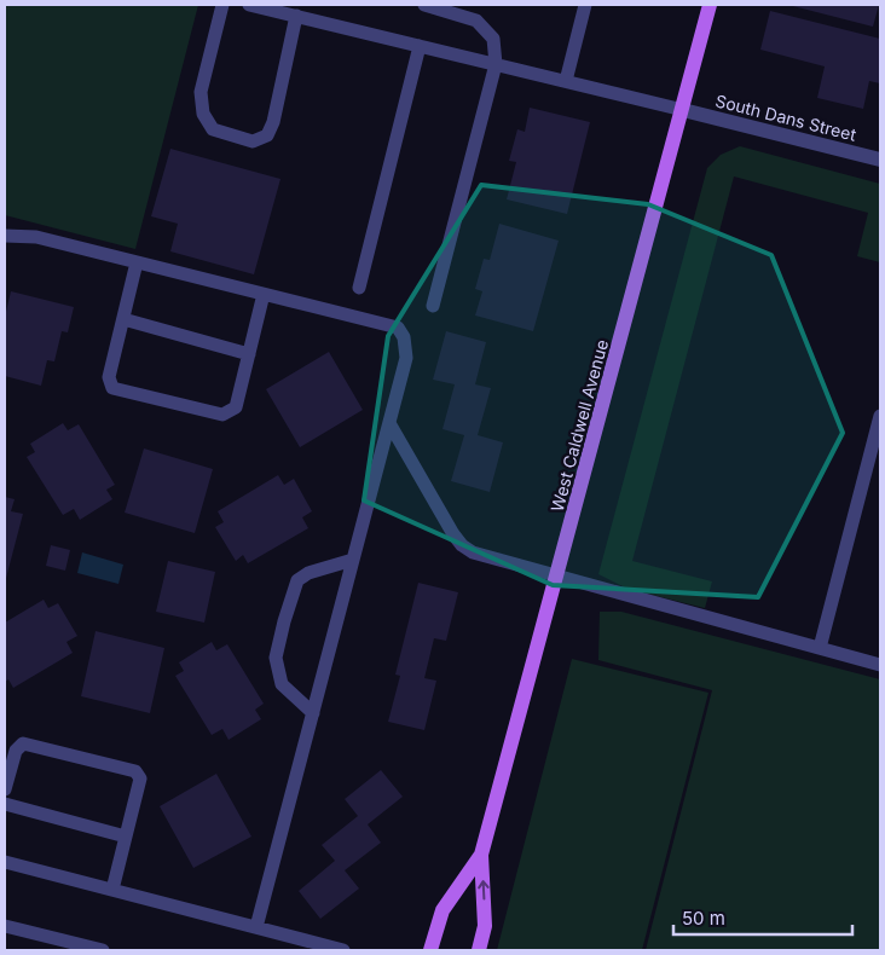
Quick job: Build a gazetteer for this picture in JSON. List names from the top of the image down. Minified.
{"streets":{"main road":["West Caldwell Avenue"],"street":["South Dans Street"]},"crossings":[["South Dans Street","West Caldwell Avenue"]],"scale_bar":"50 m"}
